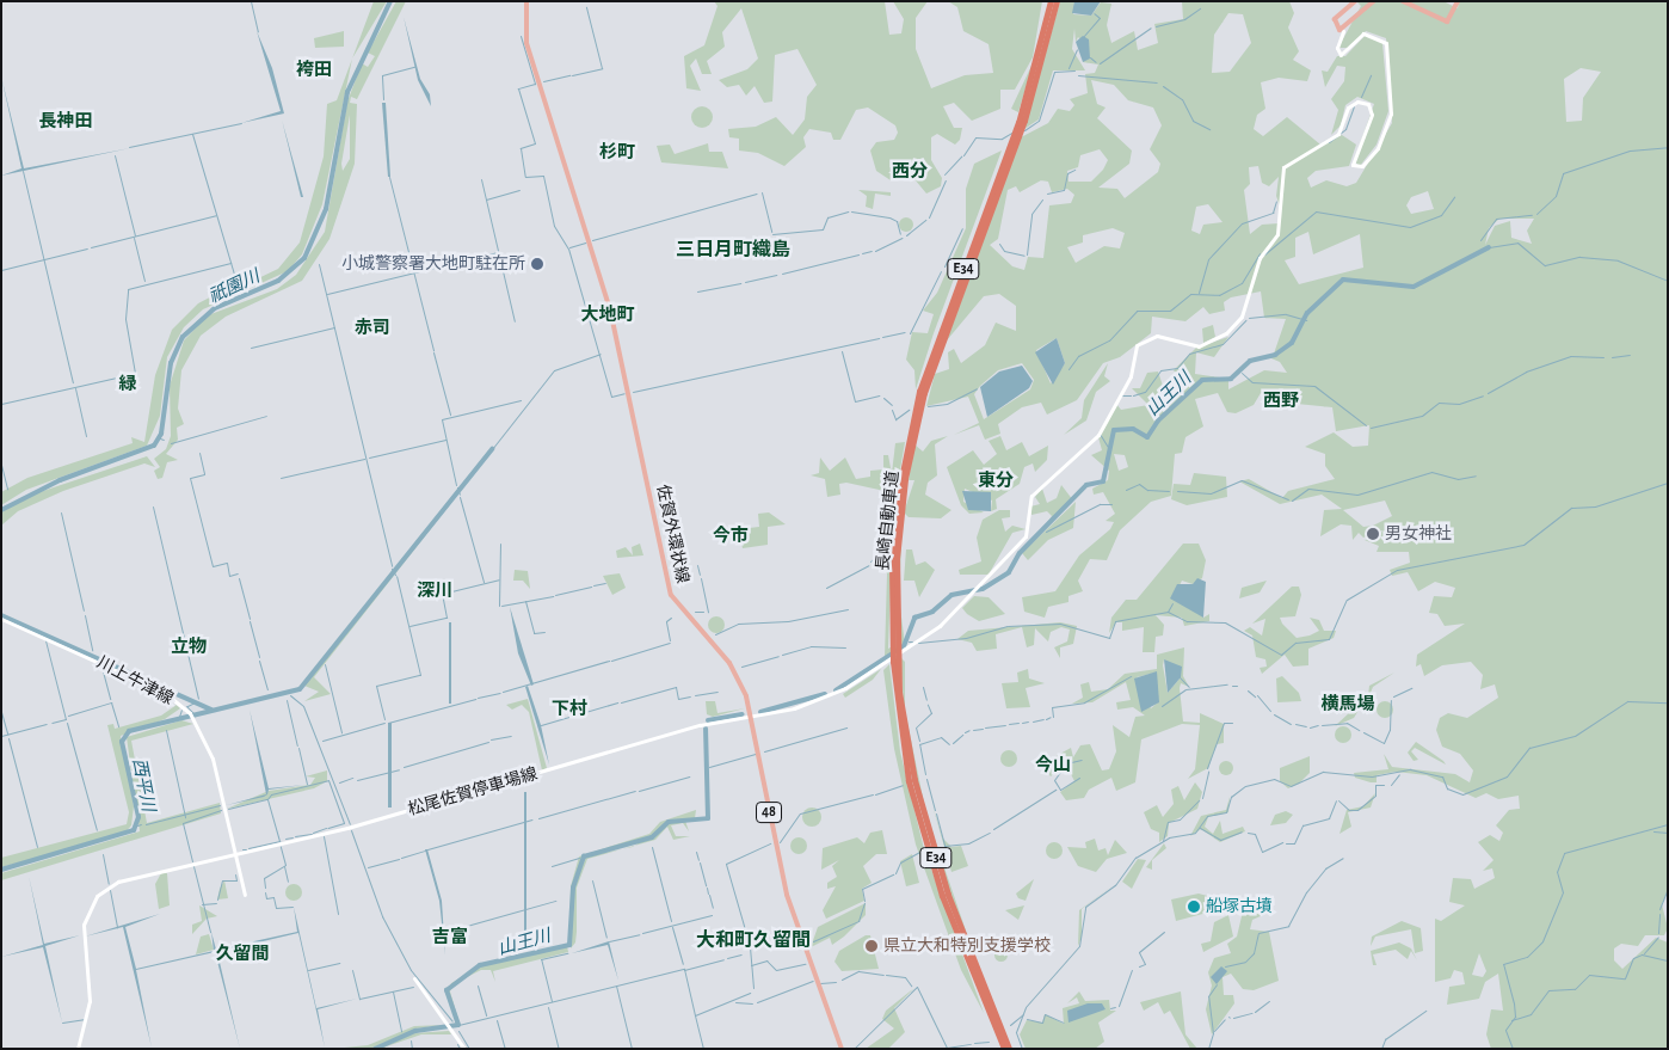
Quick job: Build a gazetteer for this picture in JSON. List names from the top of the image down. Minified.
{"streets":{"highway":["E34","長崎自動車道"],"main road":["佐賀外環状線","川上牛津線","松尾佐賀停車場線","48"]},"crossings":[["佐賀外環状線","松尾佐賀停車場線"],["川上牛津線","松尾佐賀停車場線"]],"districts":["袴田","長神田","杉町","西分","三日月町織島","大地町","赤司","緑","西野","東分","今市","深川","立物","横馬場","下村","今山","吉富","大和町久留間","久留間"],"water":["祇園川","山王川","西平川"],"places":["小城警察署大地町駐在所","男女神社","船塚古墳","県立大和特別支援学校"]}
